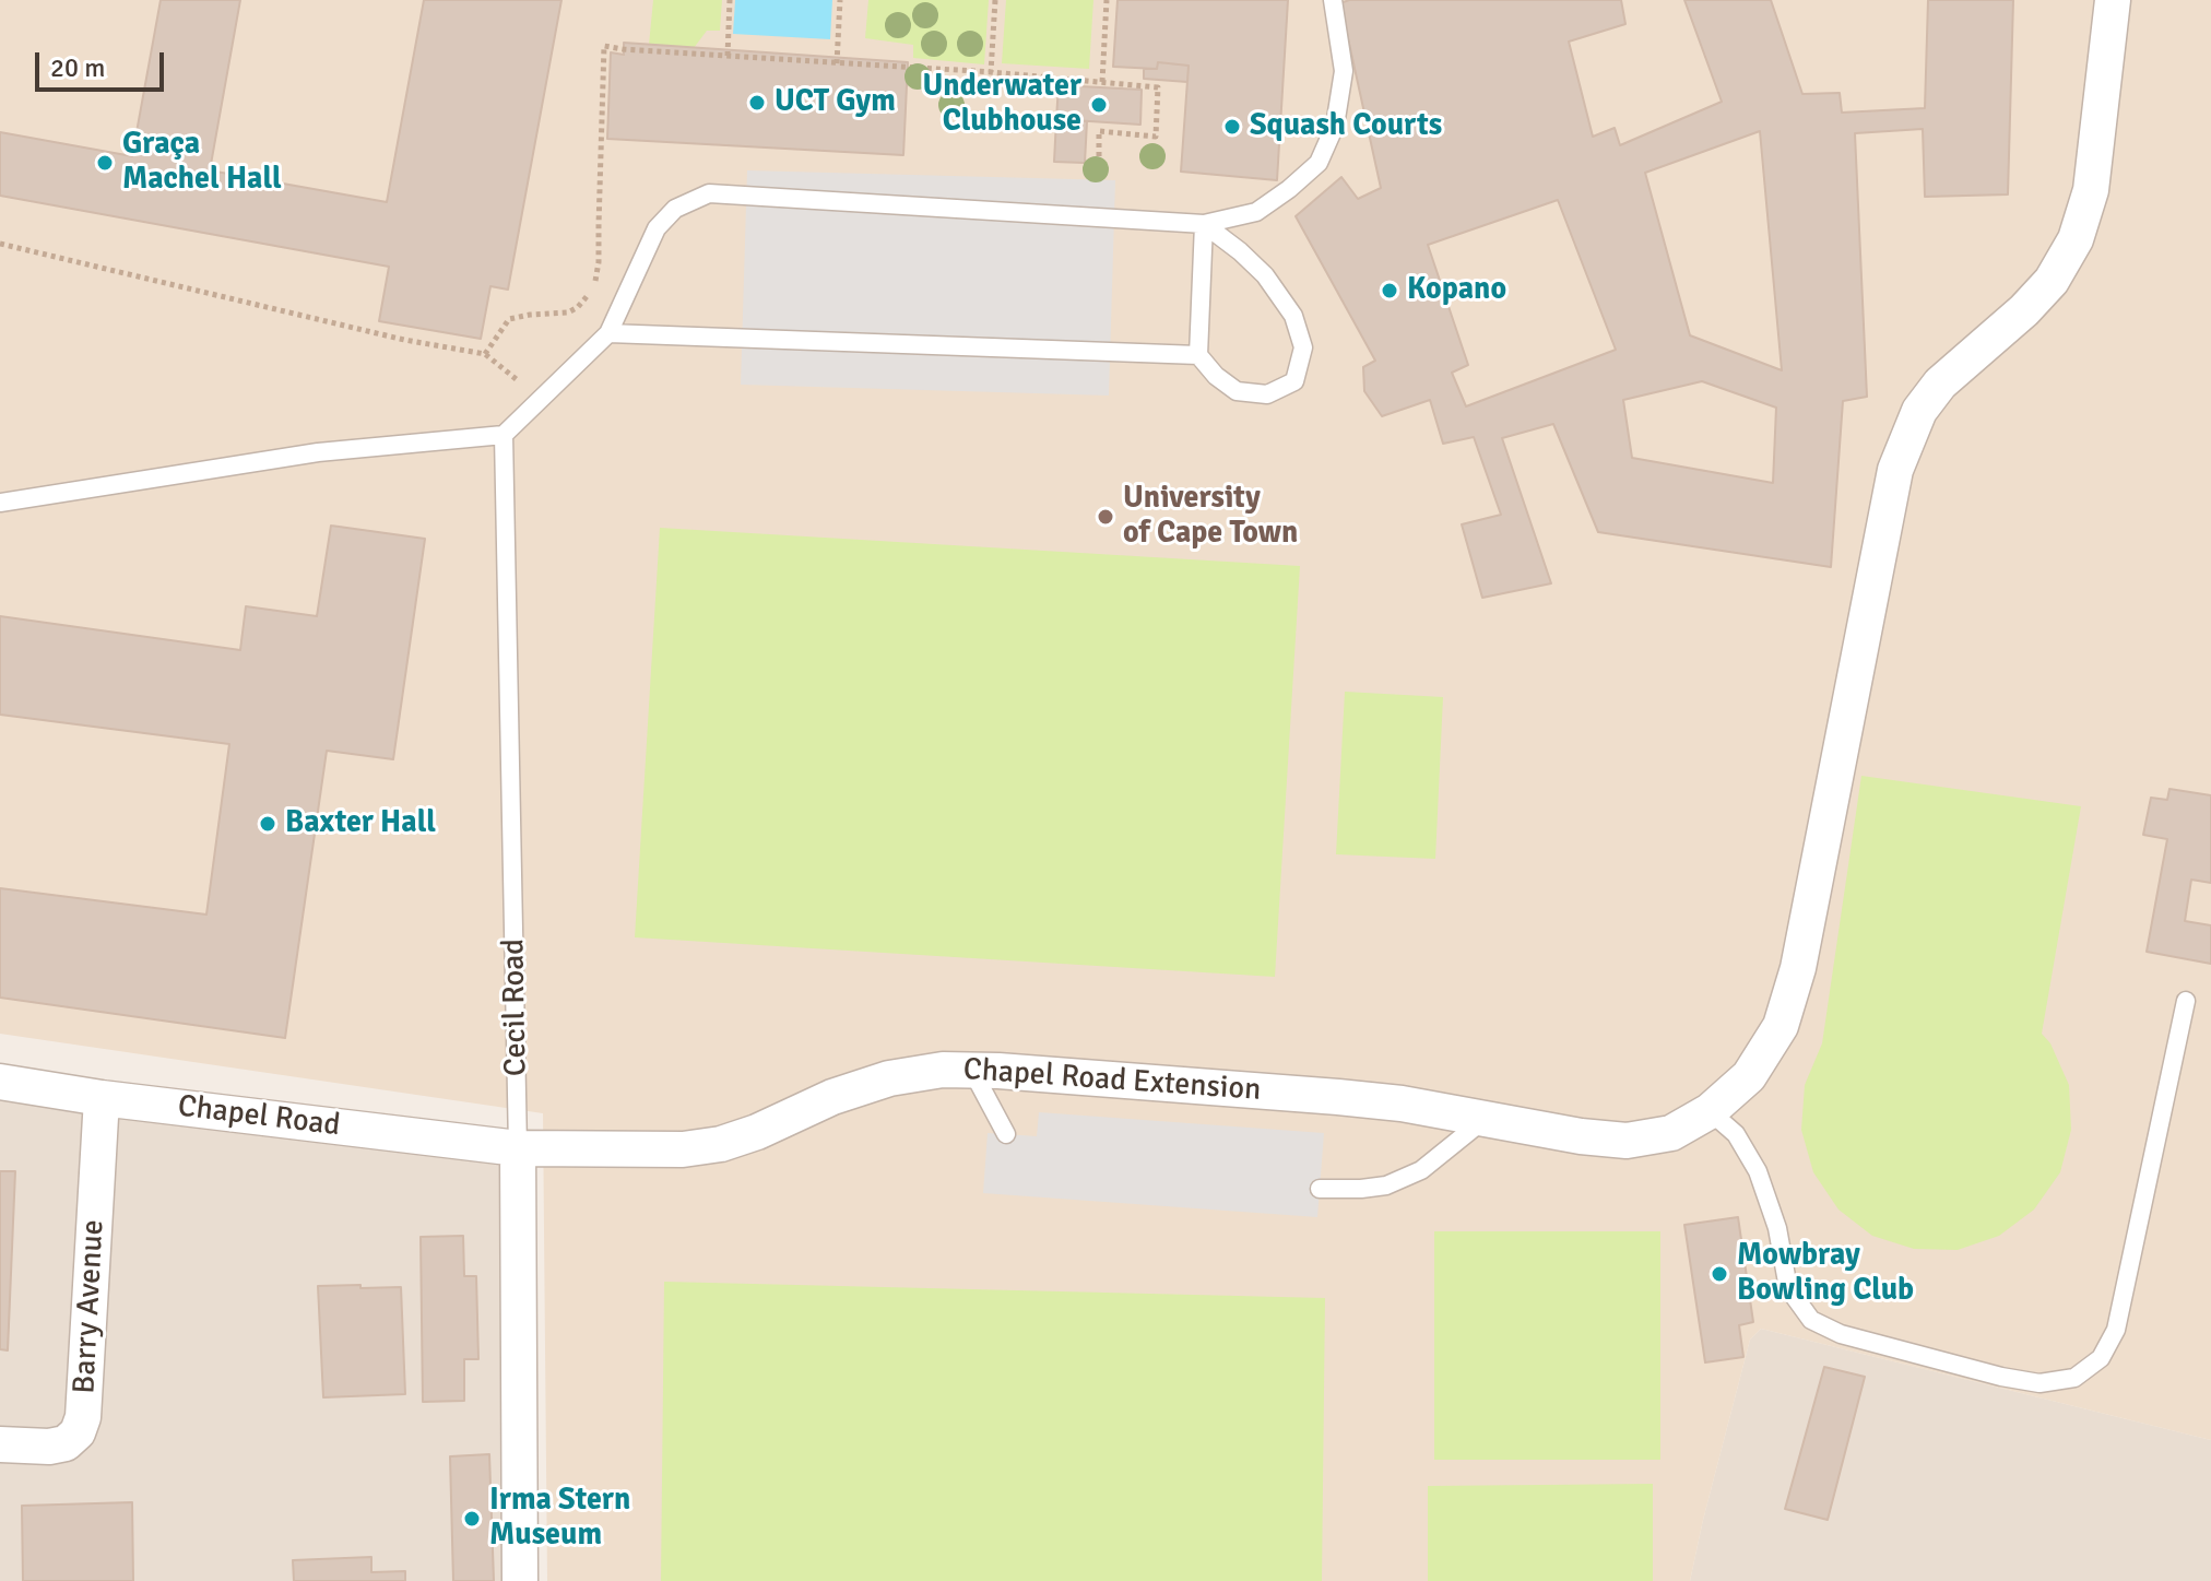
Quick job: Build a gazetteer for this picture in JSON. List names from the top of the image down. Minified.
{"streets":{"street":["Cecil Road","Chapel Road Extension","Chapel Road","Barry Avenue"]},"crossings":[["Cecil Road","Chapel Road Extension"],["Cecil Road","Chapel Road"],["Chapel Road Extension","Chapel Road"],["Chapel Road","Barry Avenue"]],"places":["UCT Gym","Underwater Clubhouse","Squash Courts","Graça Machel Hall","Kopano","University of Cape Town","Baxter Hall","Mowbray Bowling Club","Irma Stern Museum"],"scale_bar":"20 m"}
